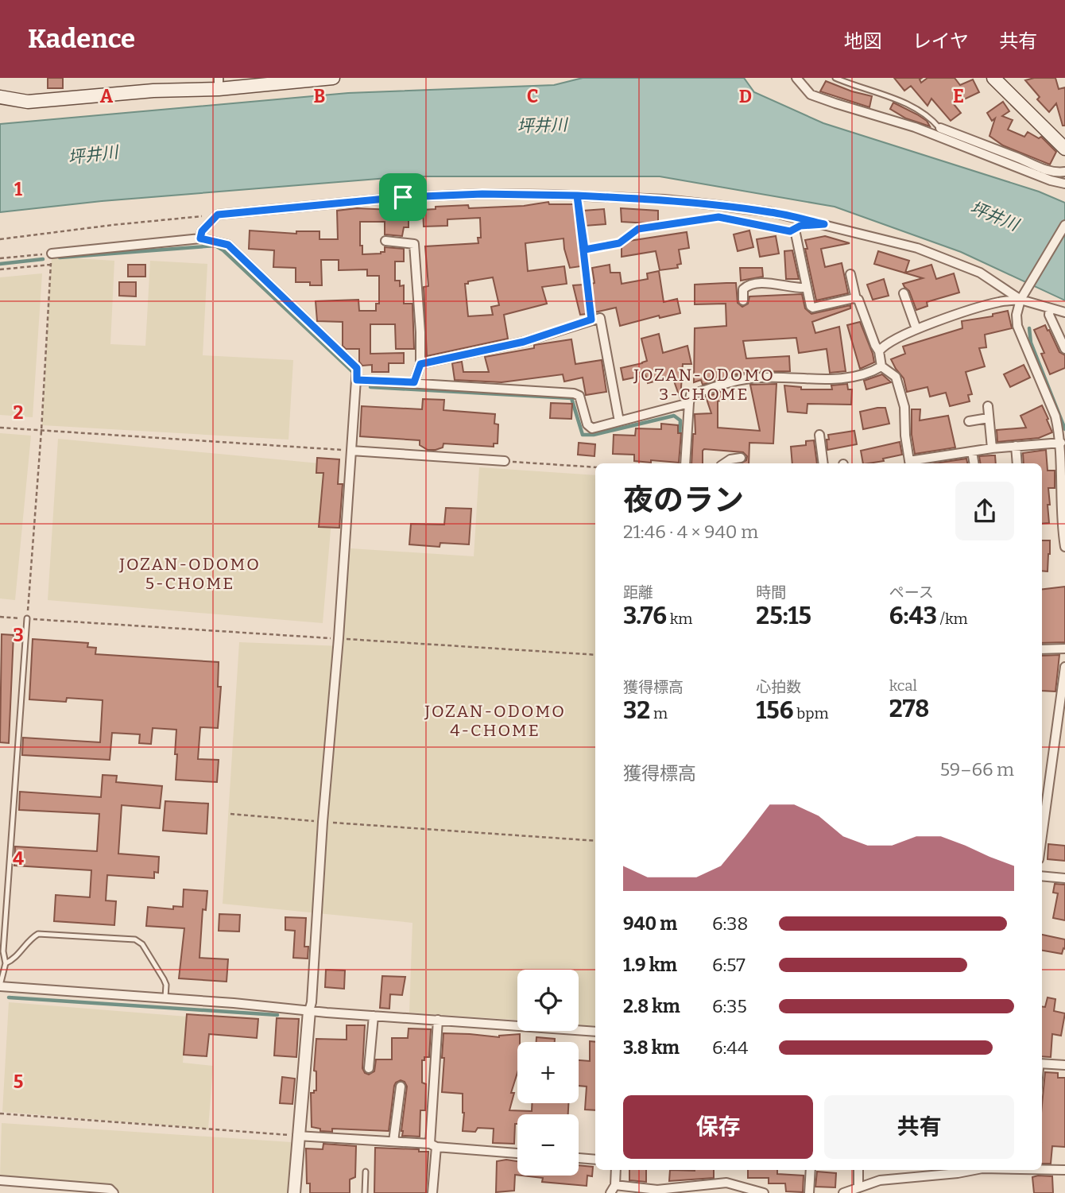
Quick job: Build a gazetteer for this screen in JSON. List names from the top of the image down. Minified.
{"districts":["JOZAN-ODOMO 3-CHOME","JOZAN-ODOMO 5-CHOME","JOZAN-ODOMO 4-CHOME"],"water":["坪井川"],"page":{"header":"Kadence","nav":["地図","レイヤ","共有"],"heading":["夜のラン","21:46 · 4 × 940 m"],"stats":[["距離","3.76 km"],["時間","25:15"],["ペース","6:43 /km"],["獲得標高","32 m"],["心拍数","156 bpm"],["kcal","278"]],"chart":["獲得標高","59–66 m"],"list":[{"name":"940 m","note":"6:38"},{"name":"1.9 km","note":"6:57"},{"name":"2.8 km","note":"6:35"},{"name":"3.8 km","note":"6:44"}],"map_buttons":["+","−"],"buttons":["保存","共有"]},"grid":{"columns":["A","B","C","D","E"],"rows":["1","2","3","4","5"]}}
